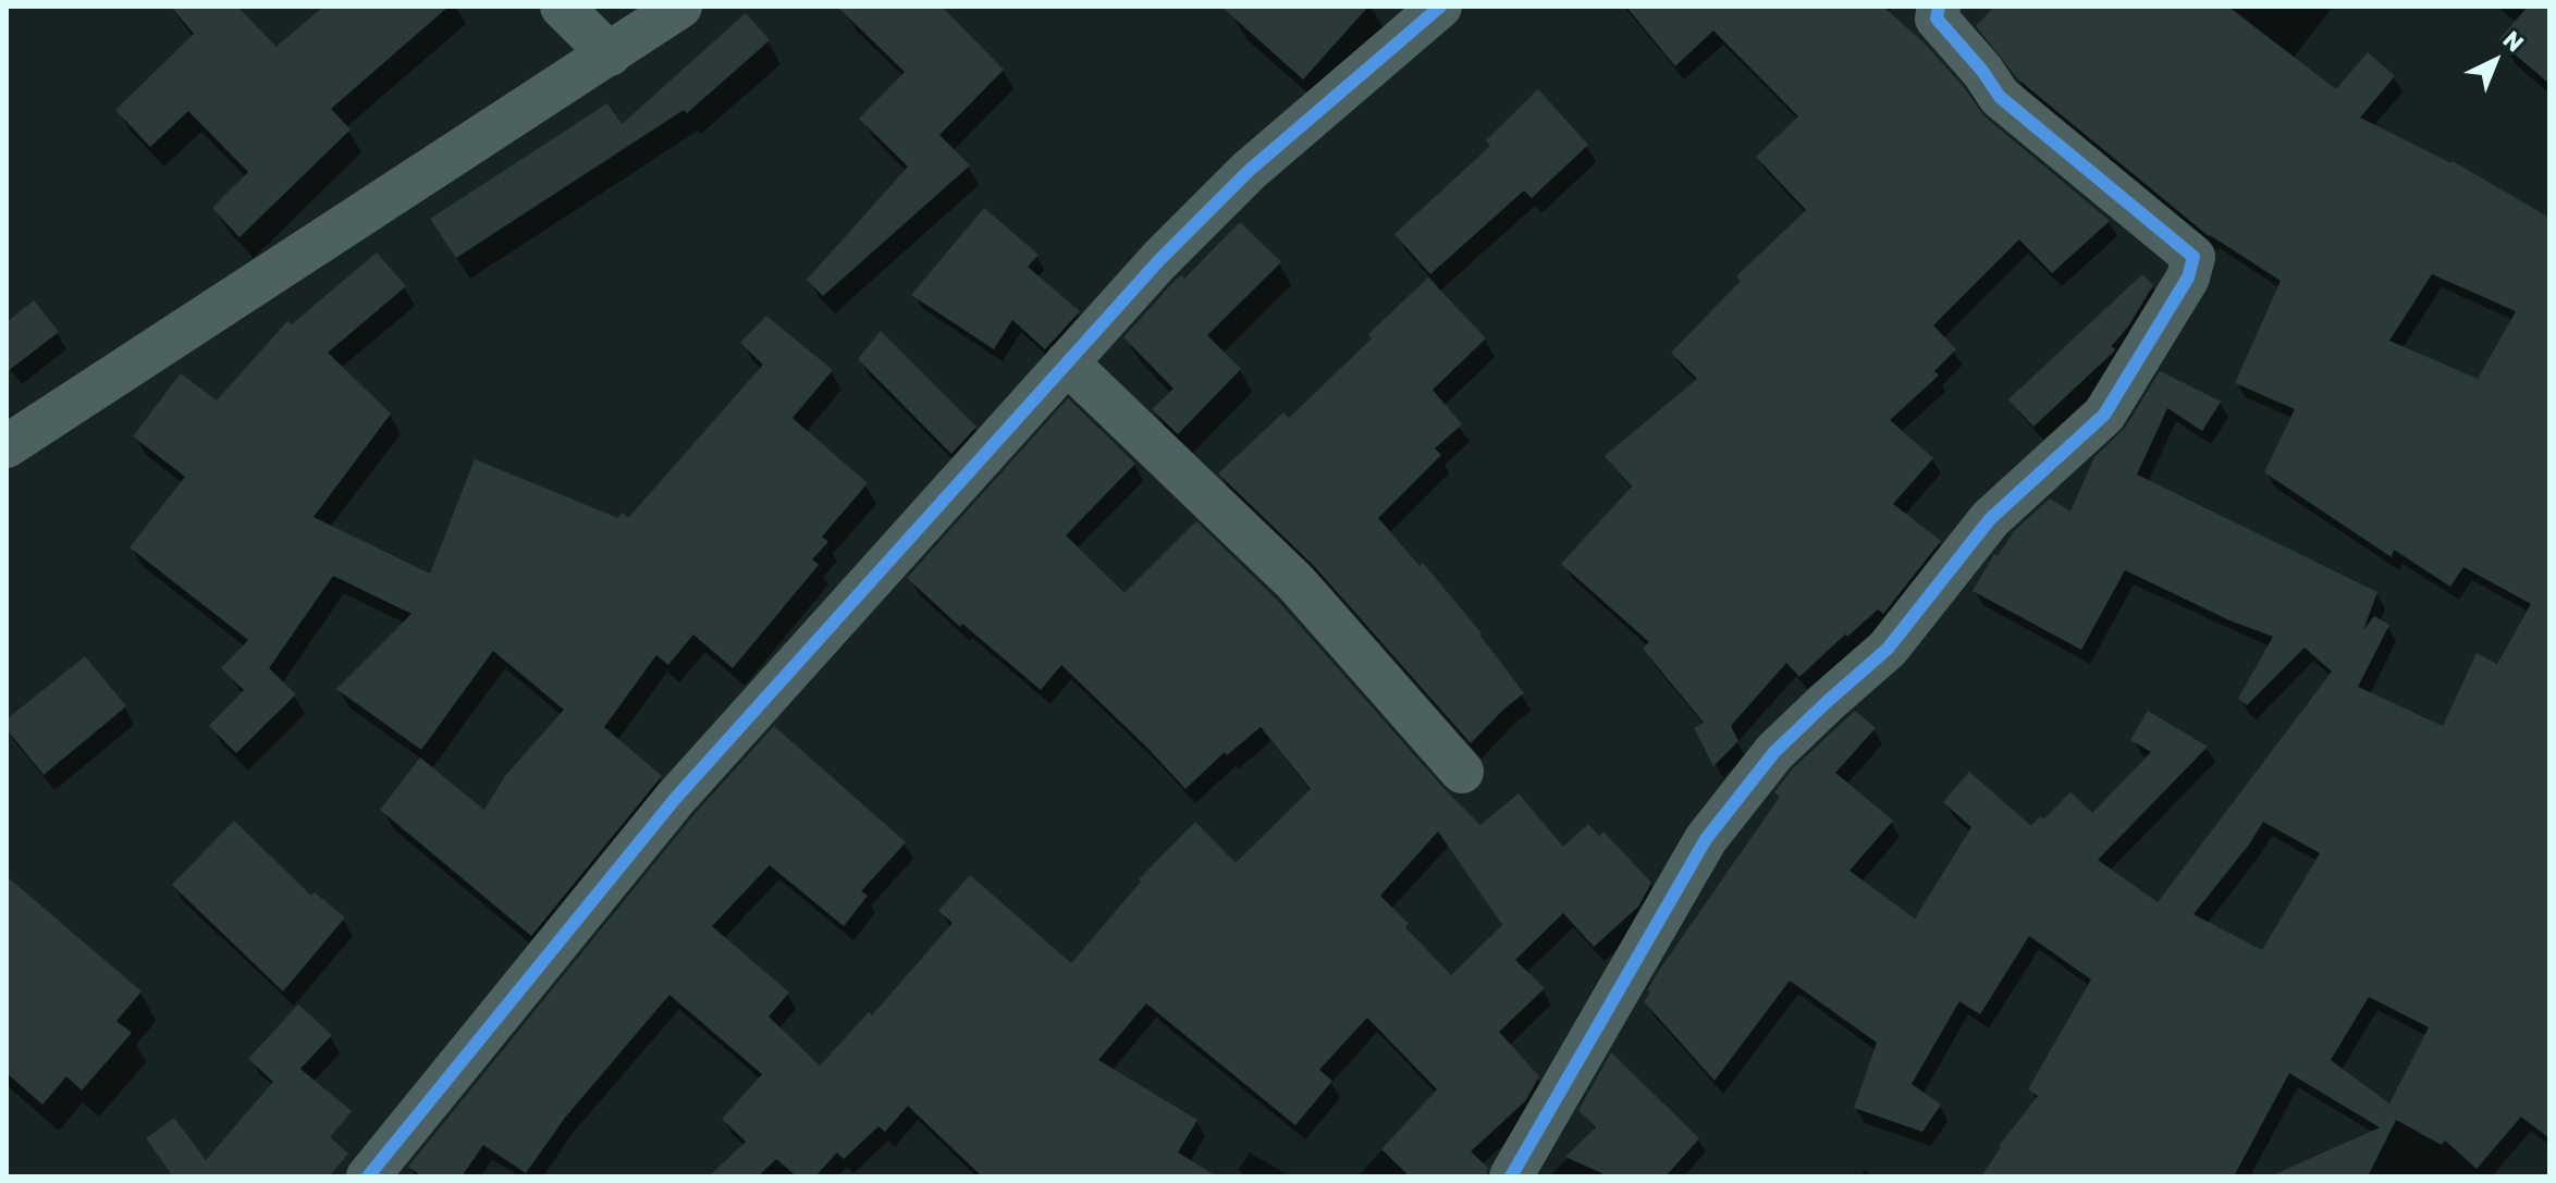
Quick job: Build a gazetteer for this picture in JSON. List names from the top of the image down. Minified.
{"north":"top right"}
